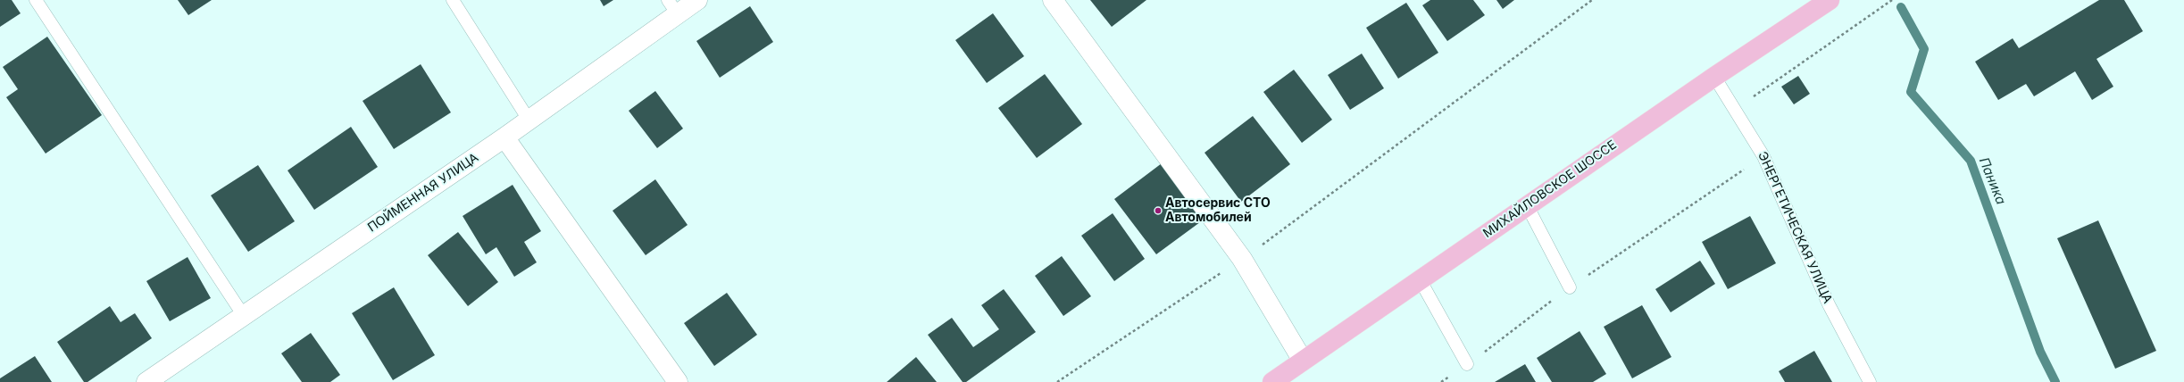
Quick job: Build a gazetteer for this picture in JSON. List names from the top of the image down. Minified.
{"streets":{"main road":["МИХАЙЛОВСКОЕ ШОССЕ"],"street":["ПОЙМЕННАЯ УЛИЦА"],"lane":["ЭНЕРГЕТИЧЕСКАЯ УЛИЦА"]},"crossings":[["МИХАЙЛОВСКОЕ ШОССЕ","ЭНЕРГЕТИЧЕСКАЯ УЛИЦА"]],"water":["Паника"],"places":["Автосервис СТО Автомобилей"]}
